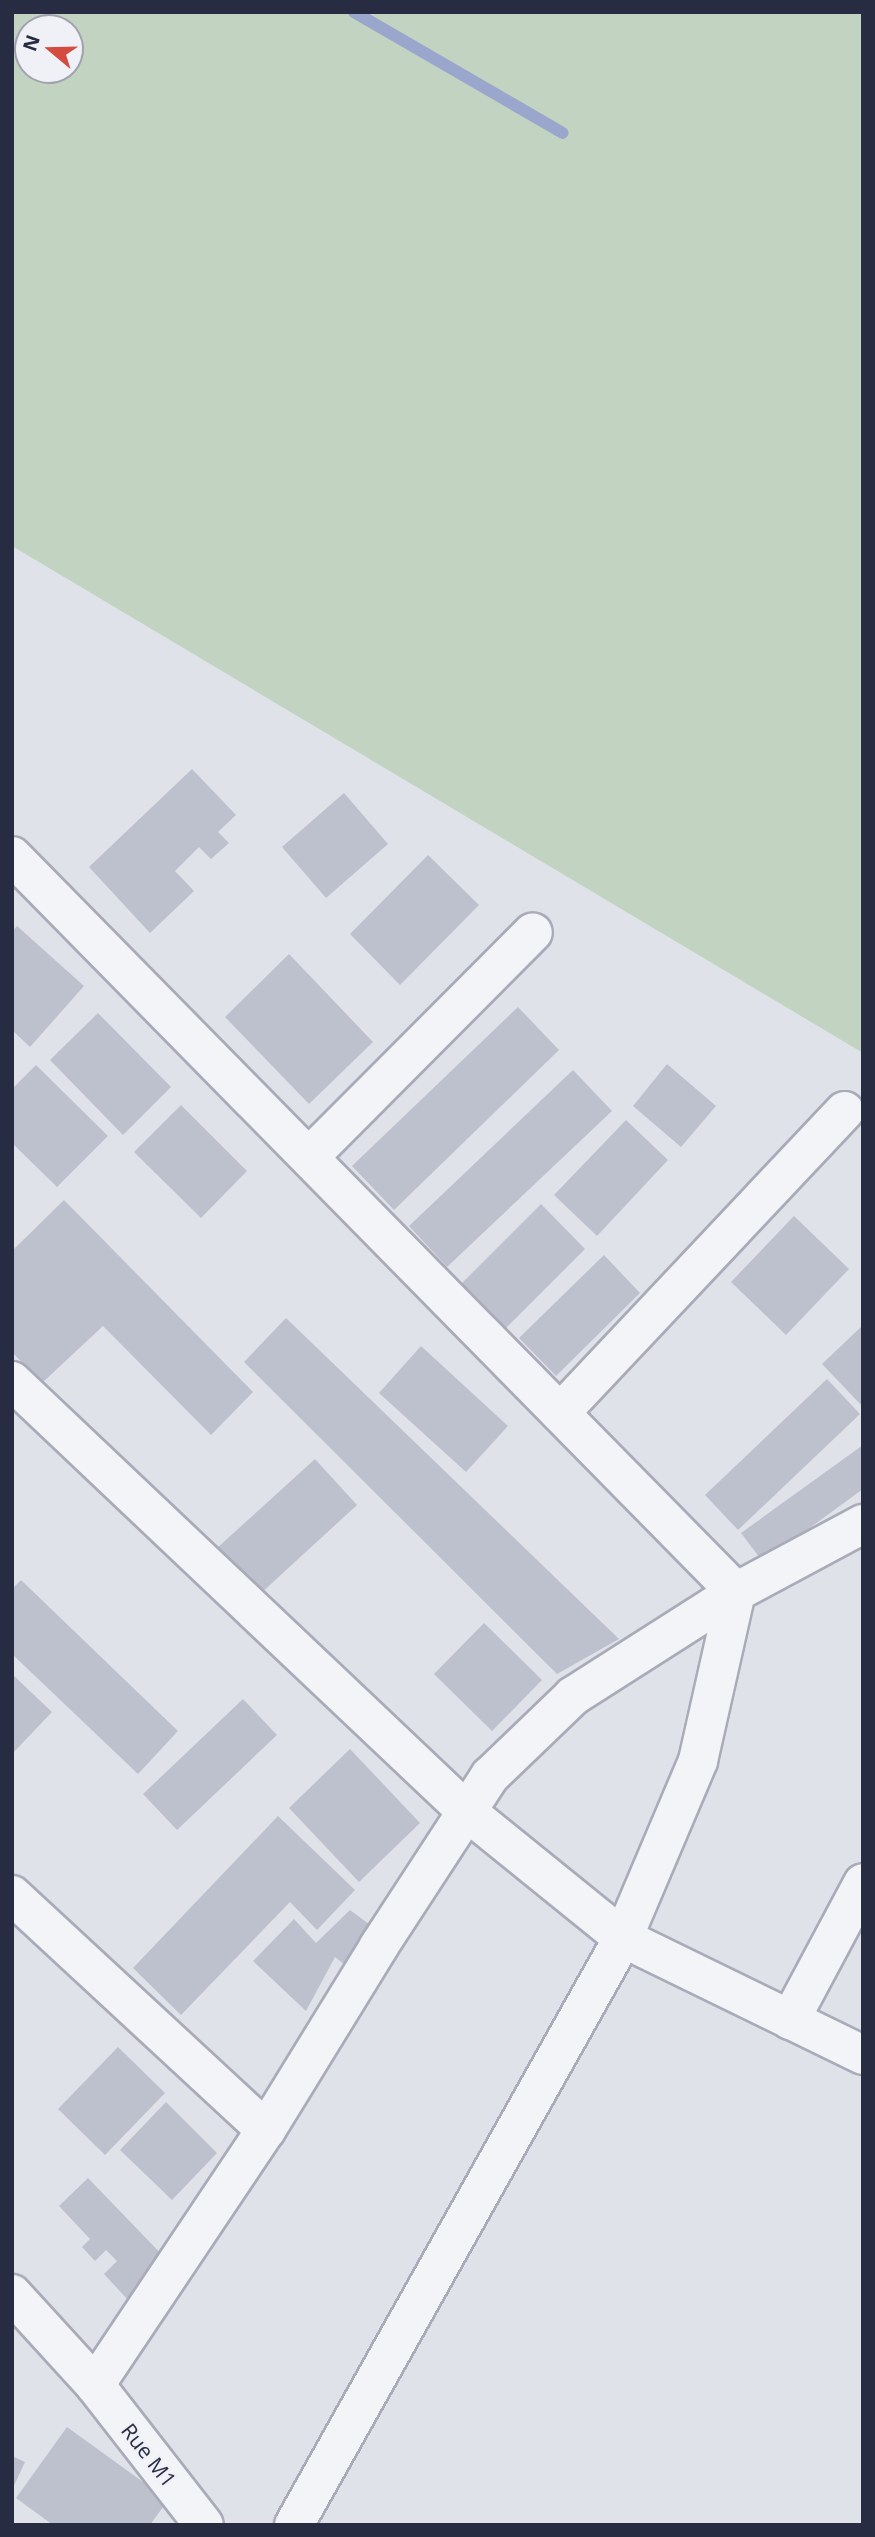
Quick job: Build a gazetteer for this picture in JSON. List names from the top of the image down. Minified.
{"streets":{"street":["Rue M1"]},"north":"left"}
